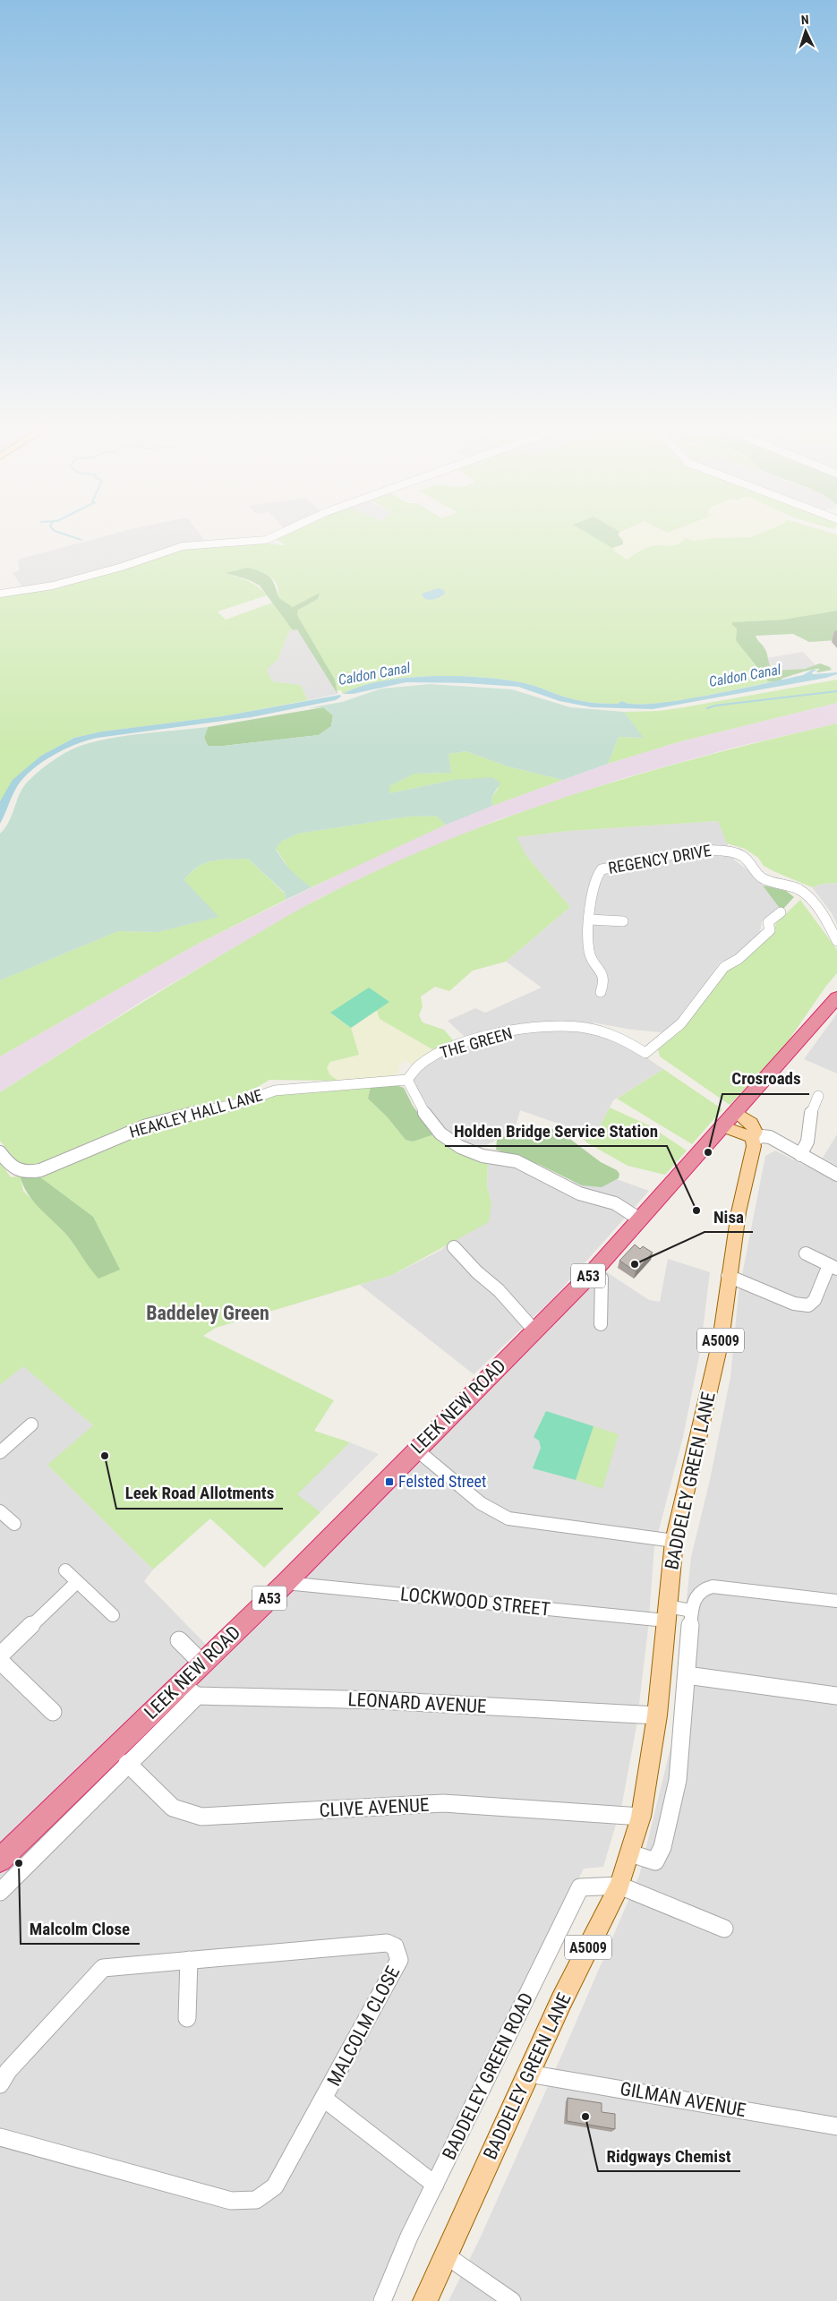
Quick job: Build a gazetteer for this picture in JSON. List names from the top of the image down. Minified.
{"streets":{"highway":["A53","LEEK NEW ROAD"],"main road":["A5009","BADDELEY GREEN LANE"],"street":["REGENCY DRIVE","THE GREEN","HEAKLEY HALL LANE","LOCKWOOD STREET","LEONARD AVENUE","CLIVE AVENUE","MALCOLM CLOSE","BADDELEY GREEN ROAD","GILMAN AVENUE"]},"crossings":[["THE GREEN","HEAKLEY HALL LANE"],["A53","LEEK NEW ROAD"],["LEEK NEW ROAD","LOCKWOOD STREET"],["LEEK NEW ROAD","LEONARD AVENUE"],["LEEK NEW ROAD","CLIVE AVENUE"],["BADDELEY GREEN LANE","LOCKWOOD STREET"],["BADDELEY GREEN LANE","LEONARD AVENUE"],["BADDELEY GREEN LANE","CLIVE AVENUE"],["BADDELEY GREEN LANE","BADDELEY GREEN ROAD"],["BADDELEY GREEN LANE","GILMAN AVENUE"],["MALCOLM CLOSE","BADDELEY GREEN ROAD"]],"districts":["Baddeley Green"],"water":["Caldon Canal"],"places":{"other":["Crosroads","Holden Bridge Service Station","Nisa","Leek Road Allotments","Malcolm Close","Ridgways Chemist"],"transit":["Felsted Street"]},"north":"top"}
